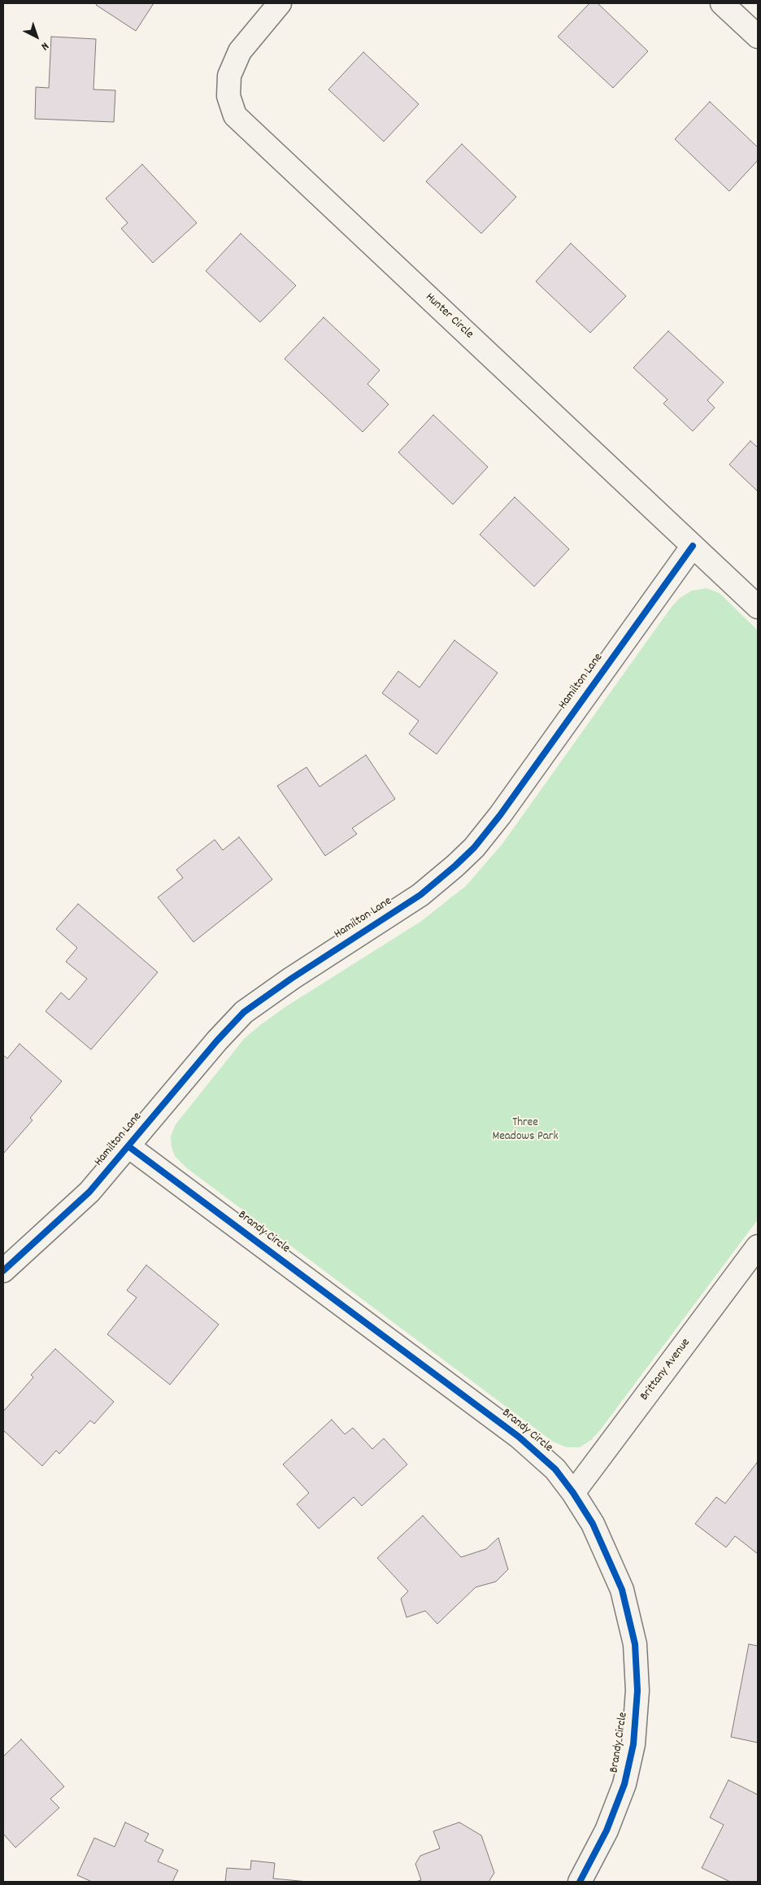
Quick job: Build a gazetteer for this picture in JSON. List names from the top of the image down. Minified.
{"streets":{"street":["Hunter Circle","Hamilton Lane","Brandy Circle","Brittany Avenue"]},"crossings":[["Hunter Circle","Hamilton Lane"],["Hamilton Lane","Brandy Circle"],["Brandy Circle","Brittany Avenue"]],"parks":["Three Meadows Park"],"north":"bottom right"}
